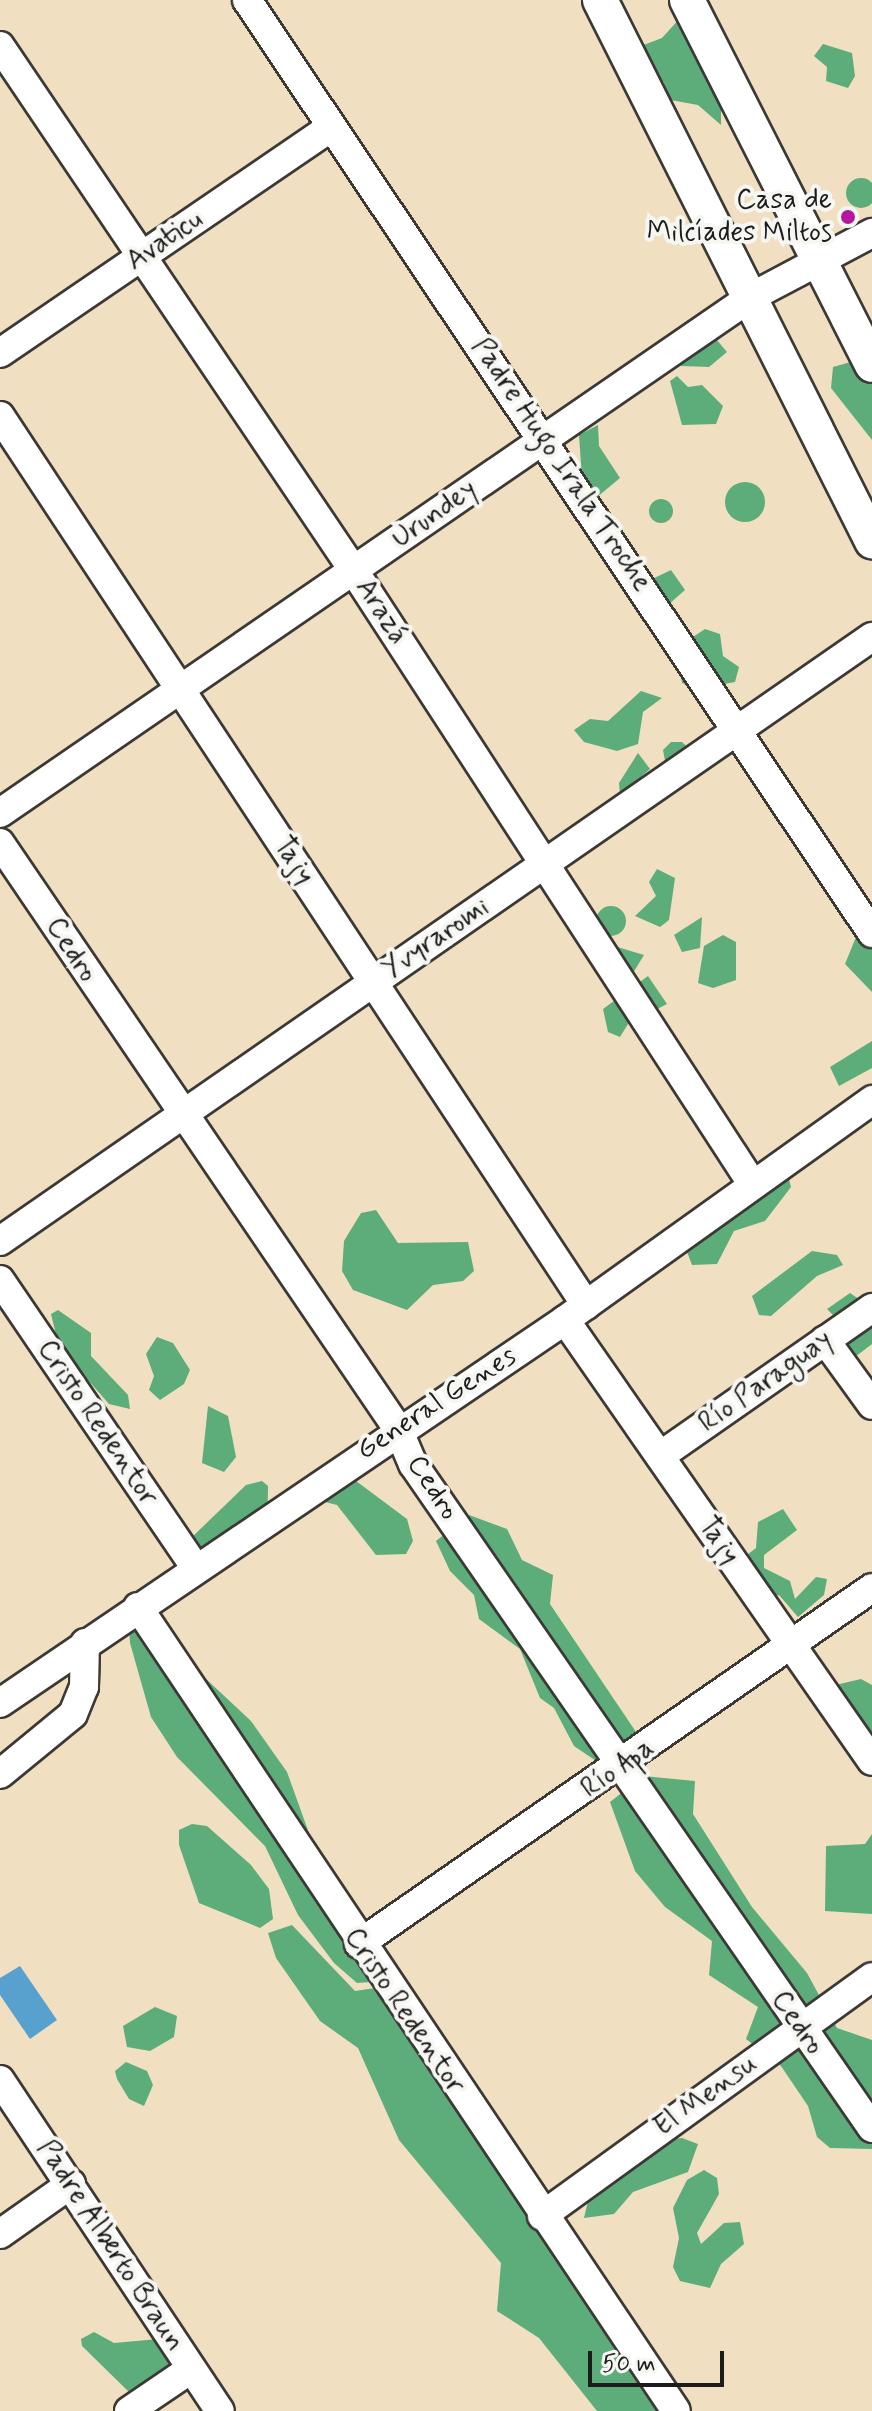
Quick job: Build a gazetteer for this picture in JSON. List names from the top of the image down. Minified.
{"streets":{"street":["Avaticu","Padre Hugo Irala Troche","Urundey","Arazá","Tajy","Yvyraromi","Cedro","Río Paraguay","General Genes","Cristo Redentor","Río Apa","El Mensu","Padre Alberto Braun"]},"crossings":[["Avaticu","Padre Hugo Irala Troche"],["Avaticu","Arazá"],["Padre Hugo Irala Troche","Urundey"],["Padre Hugo Irala Troche","Yvyraromi"],["Urundey","Arazá"],["Urundey","Tajy"],["Arazá","Yvyraromi"],["Arazá","General Genes"],["Tajy","Yvyraromi"],["Tajy","Río Paraguay"],["Tajy","General Genes"],["Tajy","Río Apa"],["Yvyraromi","Cedro"],["Cedro","General Genes"],["Cedro","Río Apa"],["Cedro","El Mensu"],["General Genes","Cristo Redentor"],["Cristo Redentor","Río Apa"],["Cristo Redentor","El Mensu"]],"places":["Casa de Milcíades Miltos"],"scale_bar":"50 m"}
